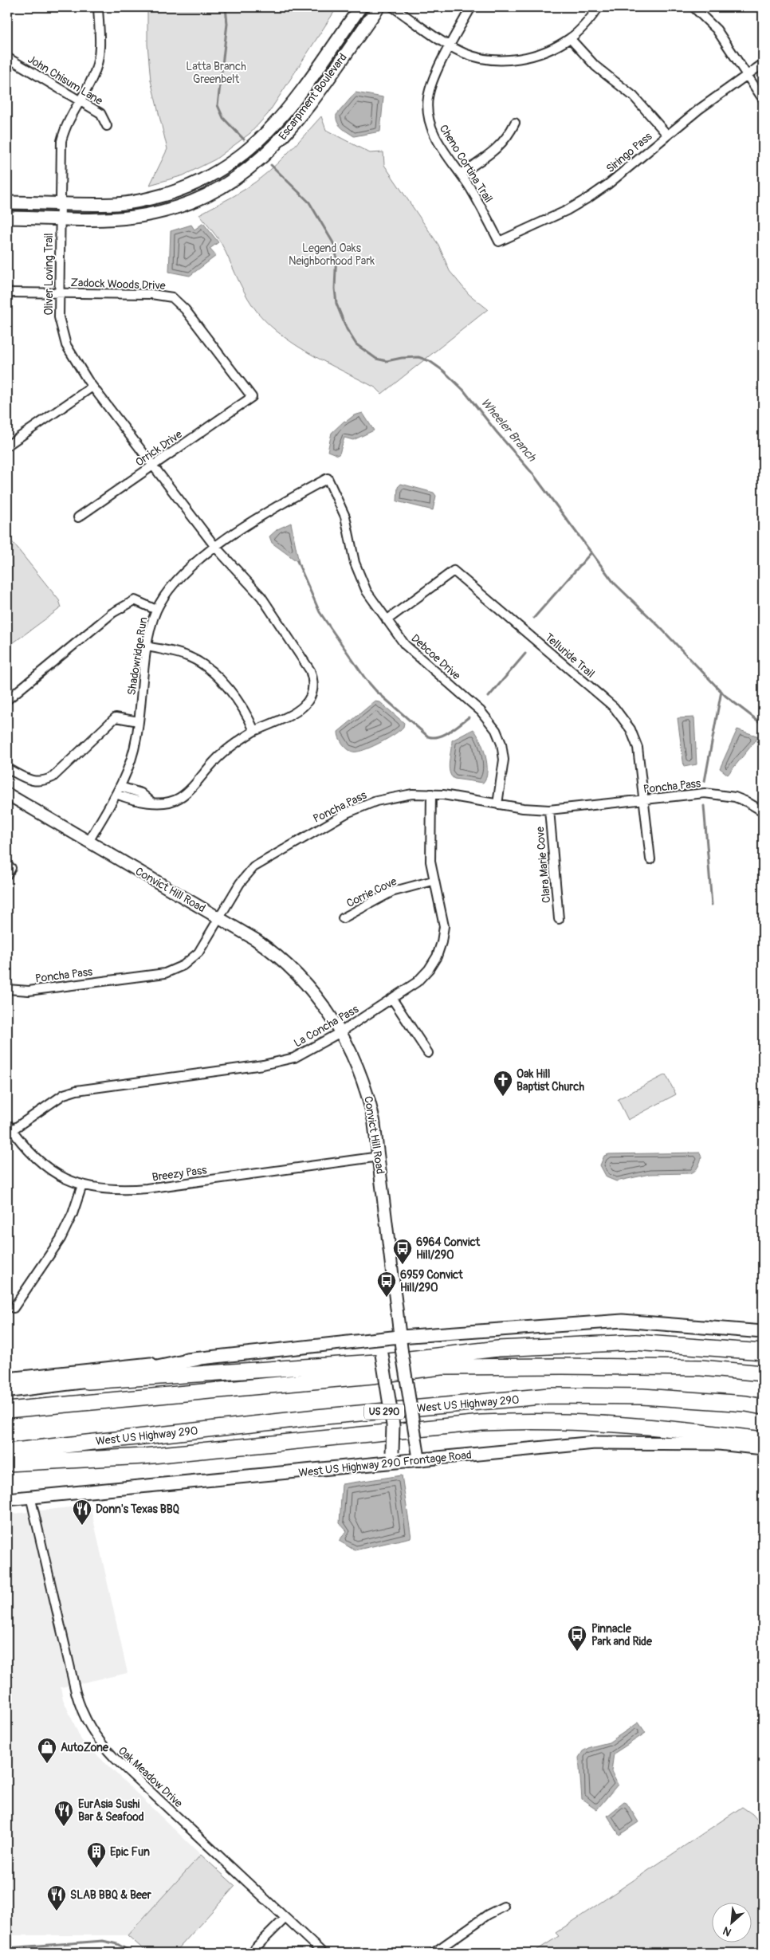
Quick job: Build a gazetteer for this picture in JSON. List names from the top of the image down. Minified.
{"streets":{"highway":["West US Highway 290","US 290"],"main road":["Escarpment Boulevard","West US Highway 290 Frontage Road"],"street":["John Chisum Lane","Siringo Pass","Cheno Cortina Trail","Oliver Loving Trail","Zadock Woods Drive","Orrick Drive","Telluride Trail","Shadowridge Run","Debcoe Drive","Poncha Pass","Clara Marie Cove","Convict Hill Road","Corrie Cove","La Concha Pass","Breezy Pass","Oak Meadow Drive"]},"crossings":[["John Chisum Lane","Oliver Loving Trail"],["Escarpment Boulevard","Oliver Loving Trail"],["Siringo Pass","Cheno Cortina Trail"],["Oliver Loving Trail","Zadock Woods Drive"],["Oliver Loving Trail","Orrick Drive"],["Oliver Loving Trail","Shadowridge Run"],["Zadock Woods Drive","Orrick Drive"],["Telluride Trail","Debcoe Drive"],["Telluride Trail","Poncha Pass"],["Shadowridge Run","Debcoe Drive"],["Shadowridge Run","Convict Hill Road"],["Debcoe Drive","Poncha Pass"],["Poncha Pass","Clara Marie Cove"],["Poncha Pass","Convict Hill Road"],["Poncha Pass","La Concha Pass"],["Convict Hill Road","La Concha Pass"],["Convict Hill Road","Breezy Pass"],["Convict Hill Road","West US Highway 290 Frontage Road"],["Corrie Cove","La Concha Pass"],["La Concha Pass","Breezy Pass"],["West US Highway 290 Frontage Road","Oak Meadow Drive"]],"water":["Wheeler Branch"],"parks":["Latta Branch Greenbelt","Legend Oaks Neighborhood Park"],"places":{"church":["Oak Hill Baptist Church"],"bus stop":["6964 Convict Hill/290","6959 Convict Hill/290","Pinnacle Park and Ride"],"restaurant":["Donn's Texas BBQ","EurAsia Sushi Bar & Seafood","SLAB BBQ & Beer"],"shop":["AutoZone"],"building":["Epic Fun"]},"north":"bottom left"}
